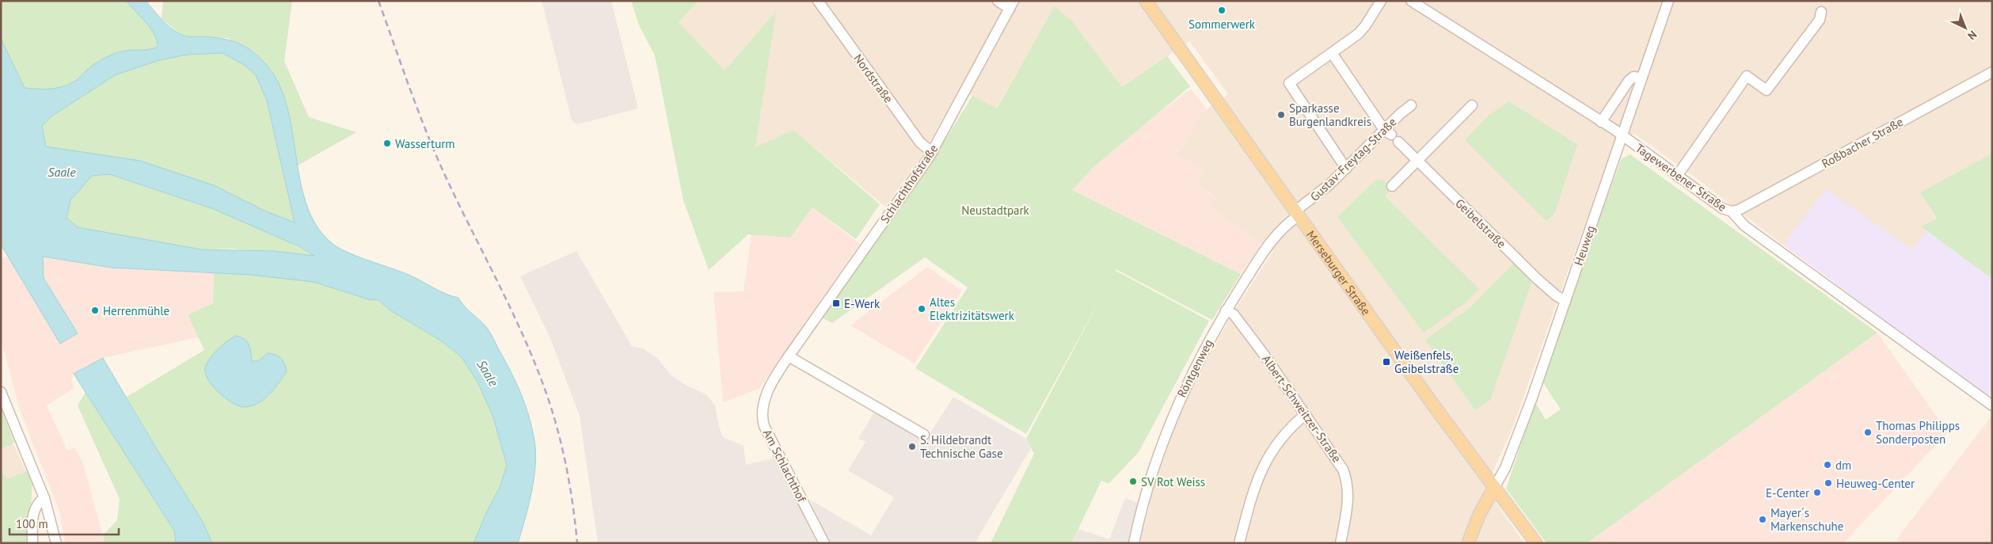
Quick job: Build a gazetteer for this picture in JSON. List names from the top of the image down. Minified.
{"streets":{"main road":["Merseburger Straße"],"street":["Nordstraße","Roßbacher Straße","Gustav-Freytag-Straße","Tagewerbener Straße","Schlachthofstraße","Geibelstraße","Heuweg","Röntgenweg","Albert-Schweitzer-Straße","Am Schlachthof"]},"crossings":[["Nordstraße","Schlachthofstraße"],["Roßbacher Straße","Tagewerbener Straße"],["Gustav-Freytag-Straße","Merseburger Straße"],["Gustav-Freytag-Straße","Röntgenweg"],["Tagewerbener Straße","Heuweg"],["Schlachthofstraße","Am Schlachthof"],["Geibelstraße","Heuweg"],["Heuweg","Merseburger Straße"],["Merseburger Straße","Röntgenweg"],["Röntgenweg","Albert-Schweitzer-Straße"]],"water":["Saale"],"parks":["Neustadtpark"],"places":{"other":["Sommerwerk","Sparkasse Burgenlandkreis","Wasserturm","Altes Elektrizitätswerk","Herrenmühle","Thomas Philipps Sonderposten","S. Hildebrandt Technische Gase","dm","SV Rot Weiss","Heuweg-Center","E-Center","Mayer´s Markenschuhe"],"transit":["E-Werk","Weißenfels, Geibelstraße"]},"scale_bar":"100 m","north":"bottom right"}
